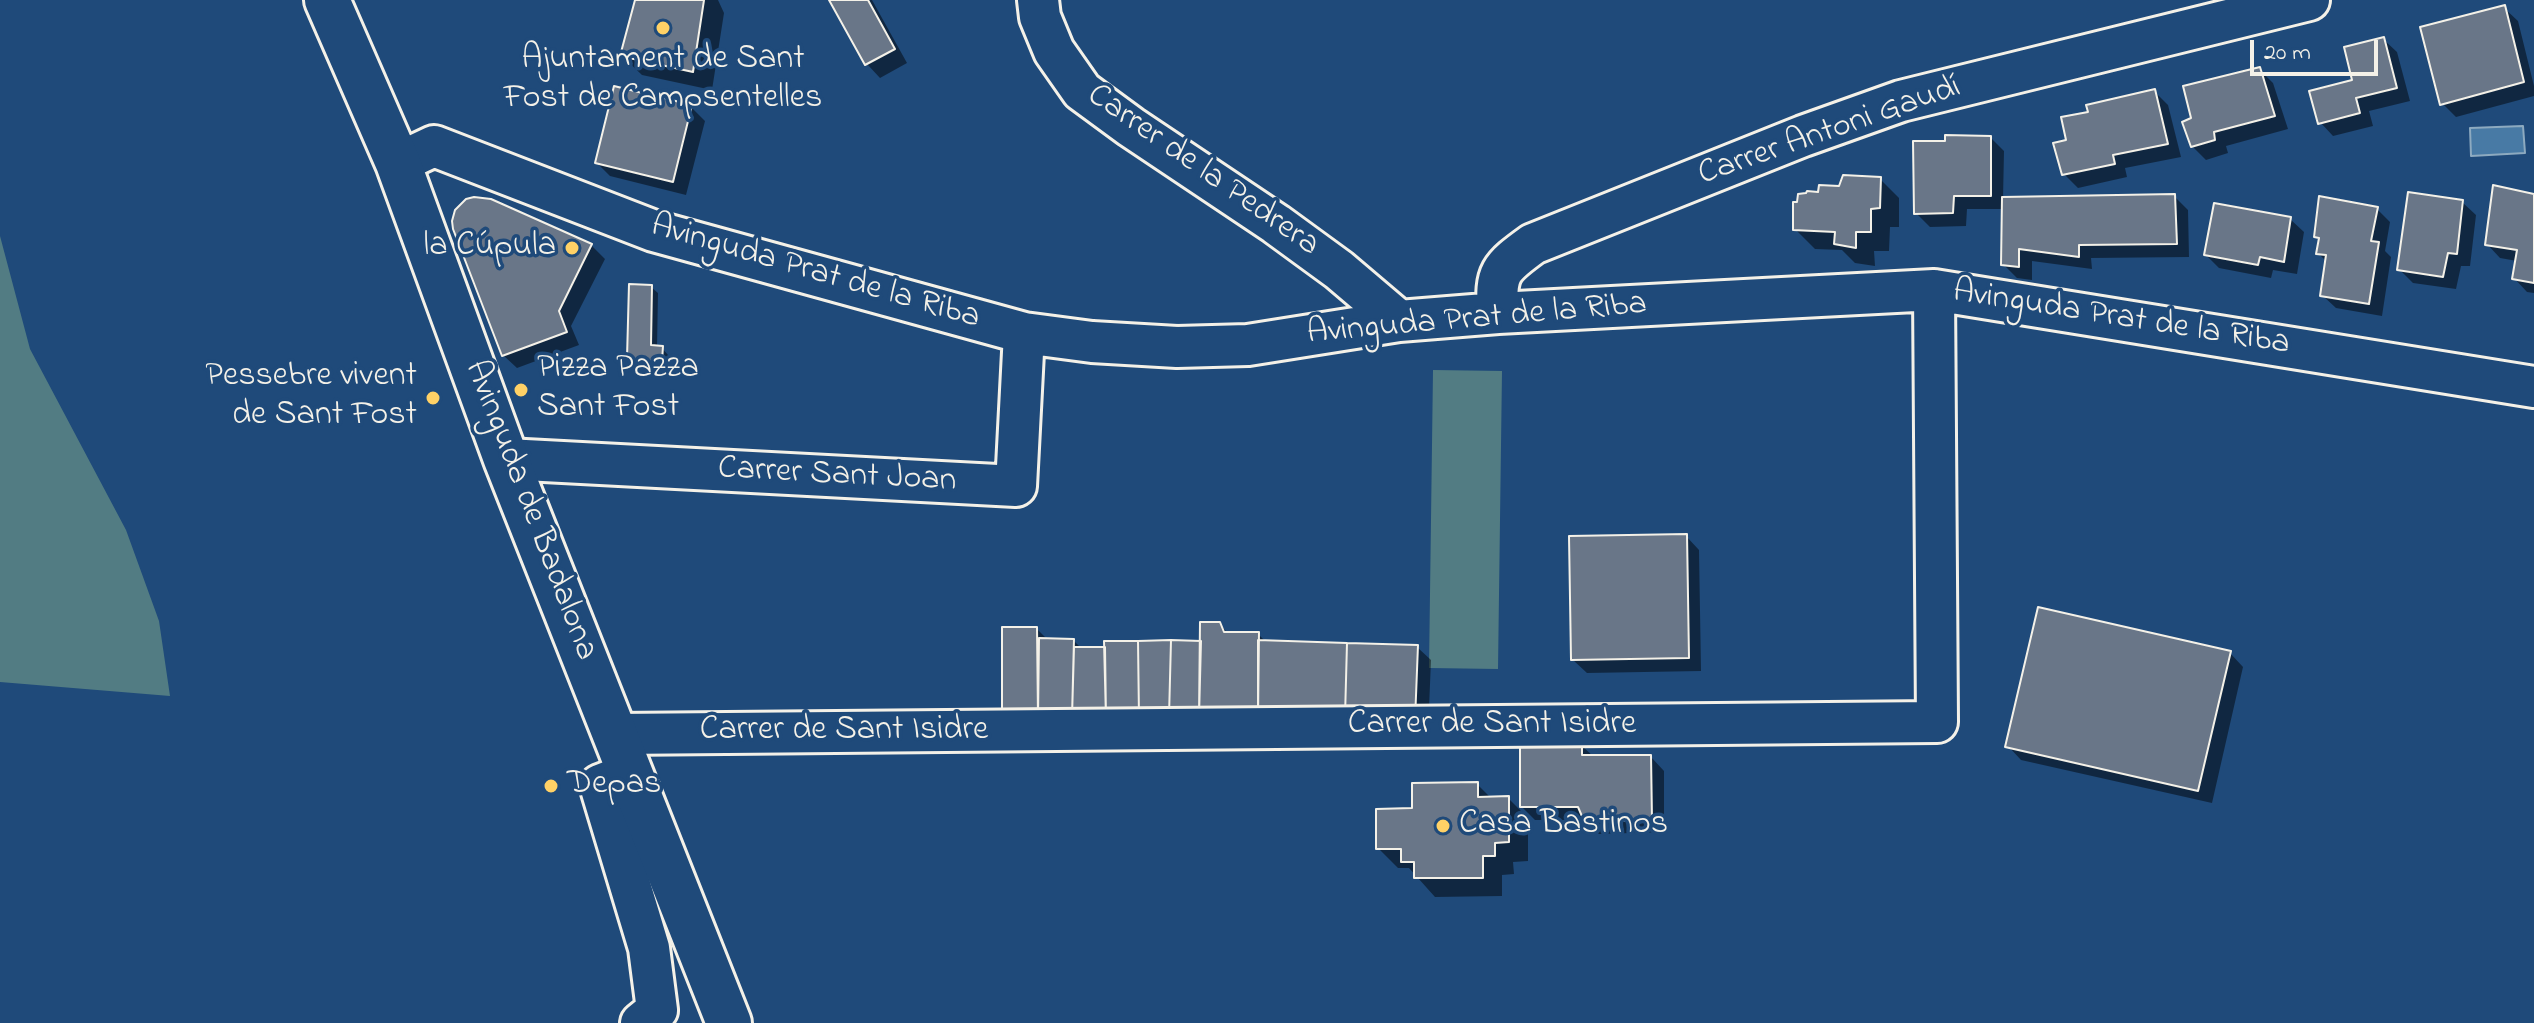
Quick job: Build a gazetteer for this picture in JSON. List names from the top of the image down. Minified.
{"streets":{"street":["Carrer Antoni Gaudí","Carrer de la Pedrera","Avinguda Prat de la Riba","Carrer Sant Joan","Avinguda de Badalona","Carrer de Sant Isidre"]},"crossings":[["Carrer Antoni Gaudí","Avinguda Prat de la Riba"],["Carrer de la Pedrera","Avinguda Prat de la Riba"],["Avinguda Prat de la Riba","Carrer Sant Joan"],["Avinguda Prat de la Riba","Avinguda de Badalona"],["Avinguda Prat de la Riba","Carrer de Sant Isidre"],["Carrer Sant Joan","Avinguda de Badalona"],["Avinguda de Badalona","Carrer de Sant Isidre"]],"places":["Ajuntament de Sant Fost de Campsentelles","la Cúpula","Pizza Pazza Sant Fost","Pessebre vivent de Sant Fost","Depas","Casa Bastinos"],"scale_bar":"20 m"}
